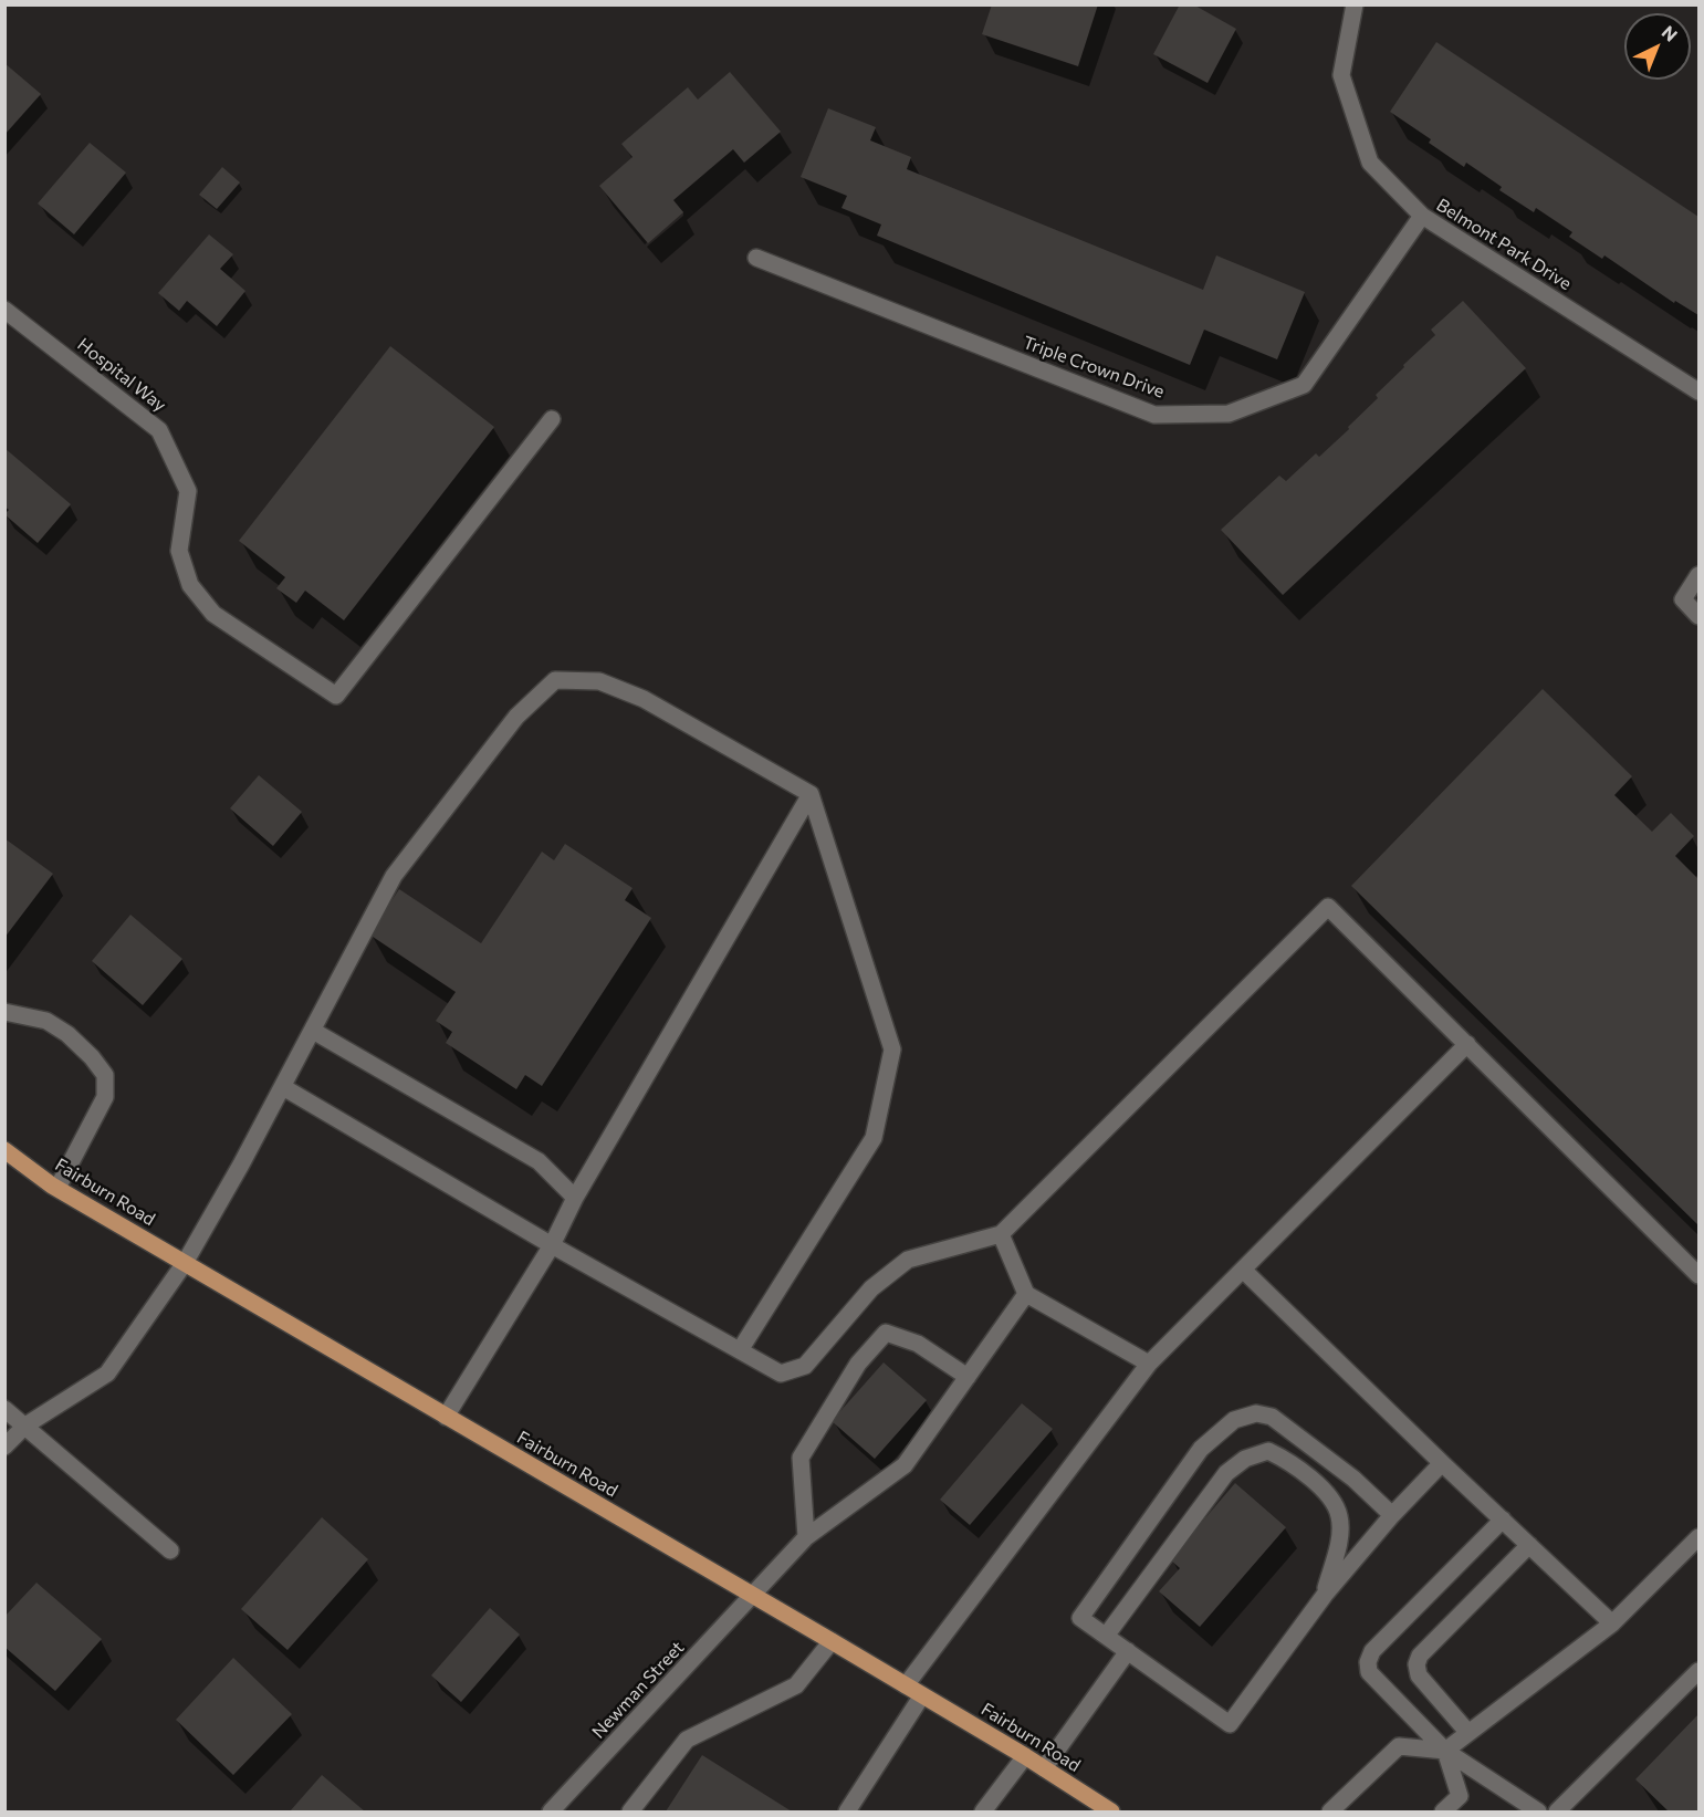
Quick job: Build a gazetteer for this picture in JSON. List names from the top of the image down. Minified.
{"streets":{"main road":["Fairburn Road"],"street":["Belmont Park Drive","Triple Crown Drive","Hospital Way","Newman Street"]},"crossings":[["Belmont Park Drive","Triple Crown Drive"],["Fairburn Road","Newman Street"]],"north":"top right"}
